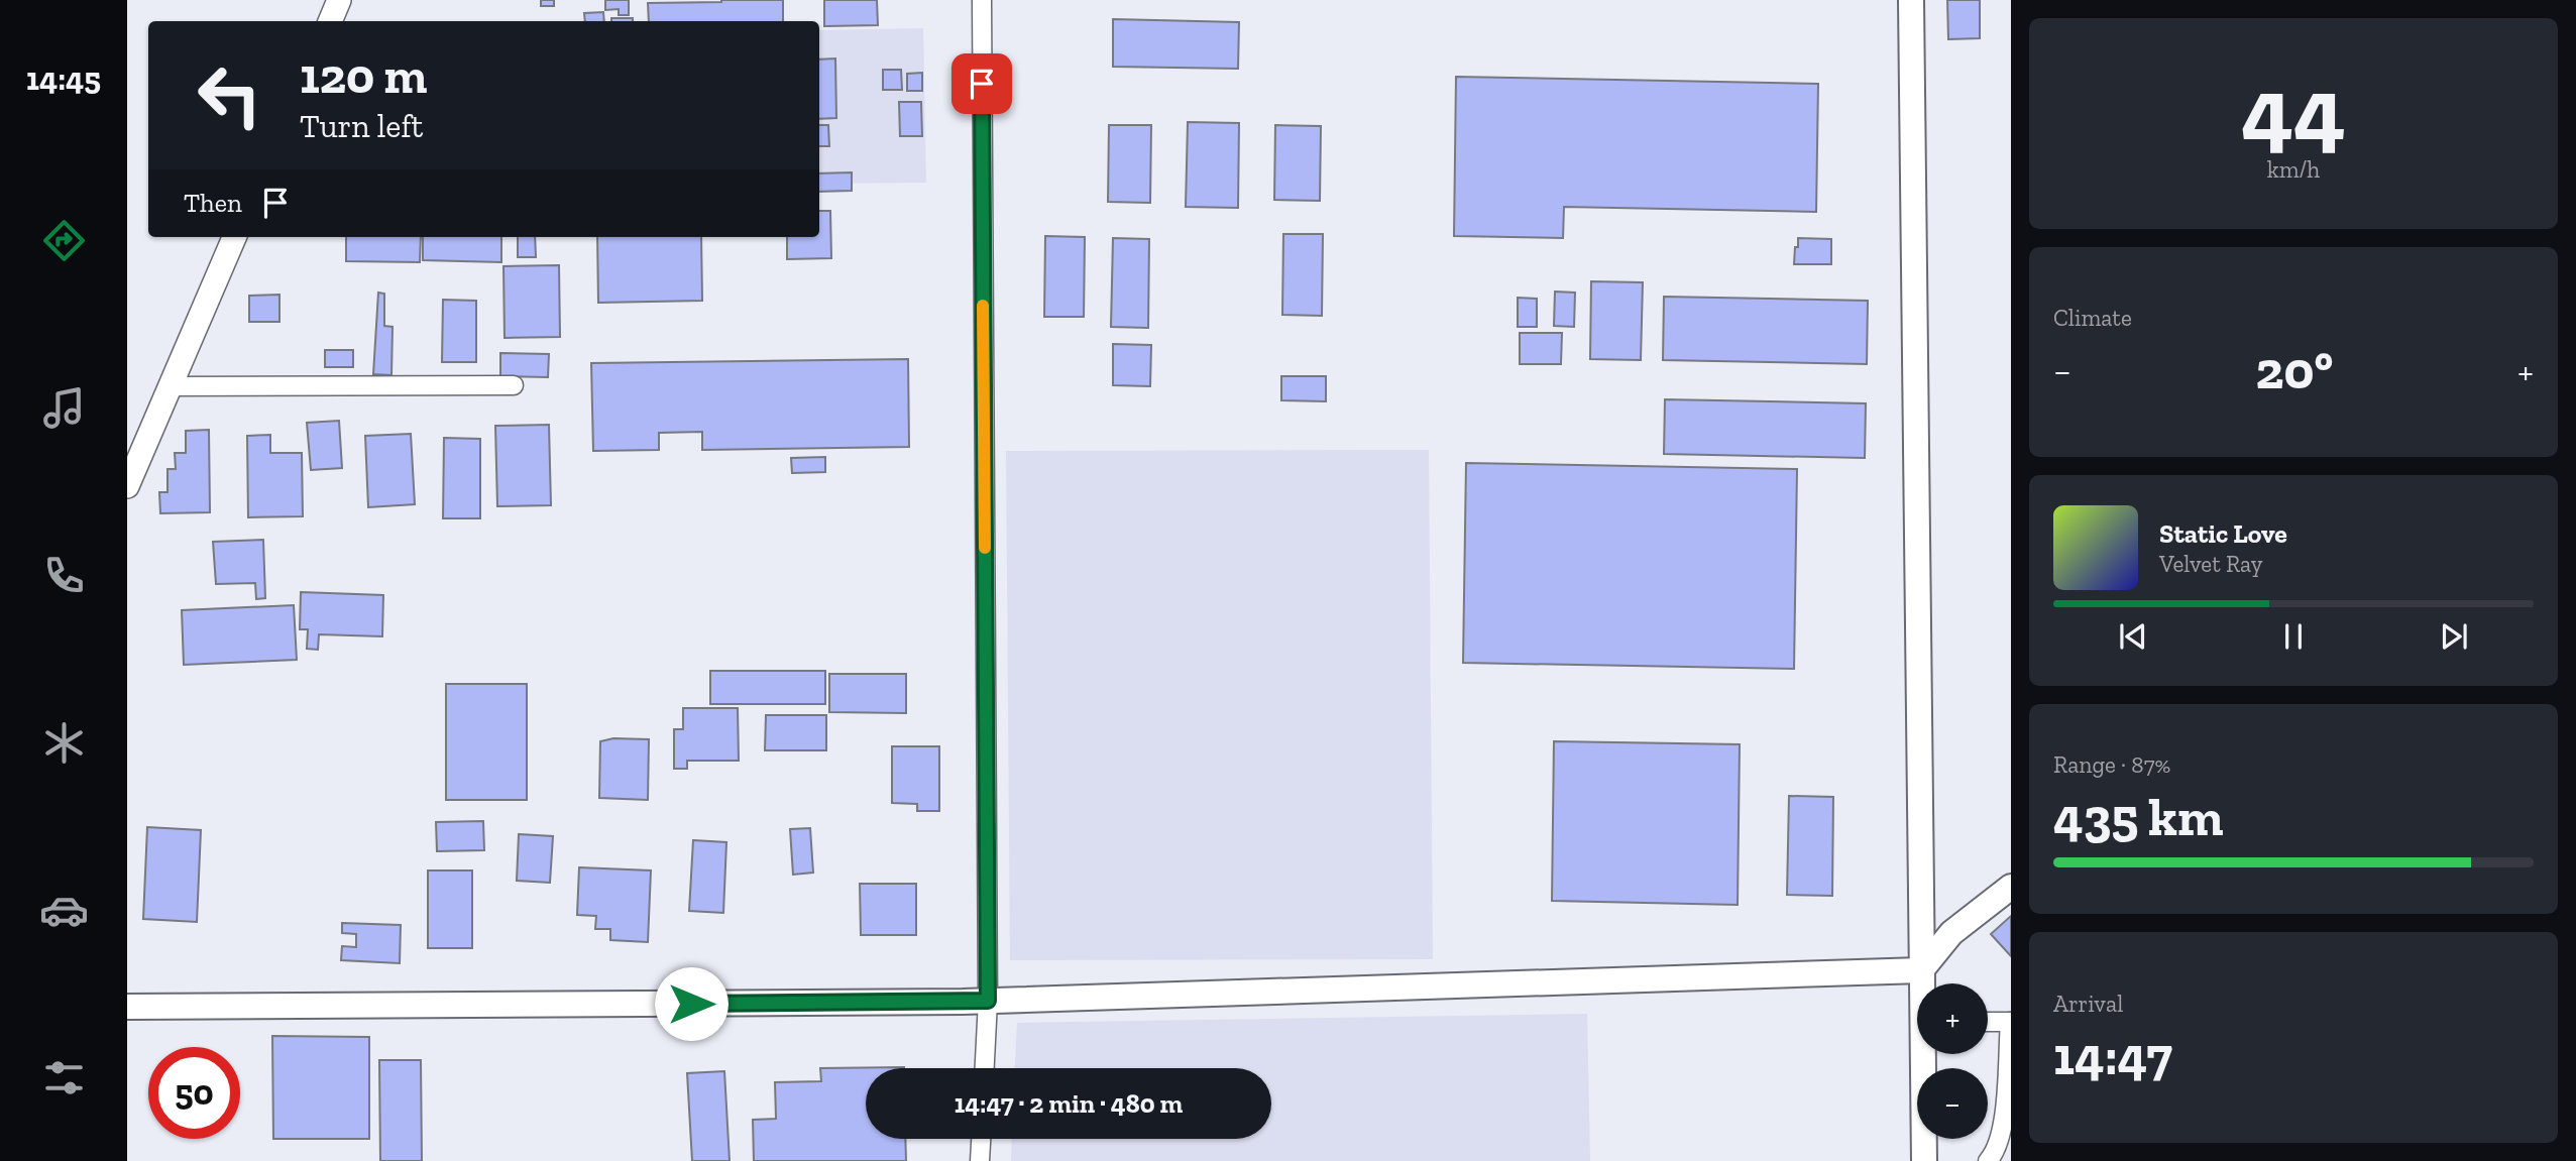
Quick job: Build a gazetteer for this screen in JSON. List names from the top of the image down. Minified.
{"page":{"tabs":"14:45","tile":[["44","km/h"],"Climate",["Range · 87%","435 km"],["Arrival","14:47"]],"turn":["120 m","Turn left"],"then":"Then","heat":["−","20°","+"],"song":["Static Love","Velvet Ray"],"map_buttons":["+","−"],"limit":"50","trip":"14:47 · 2 min · 480 m"}}
